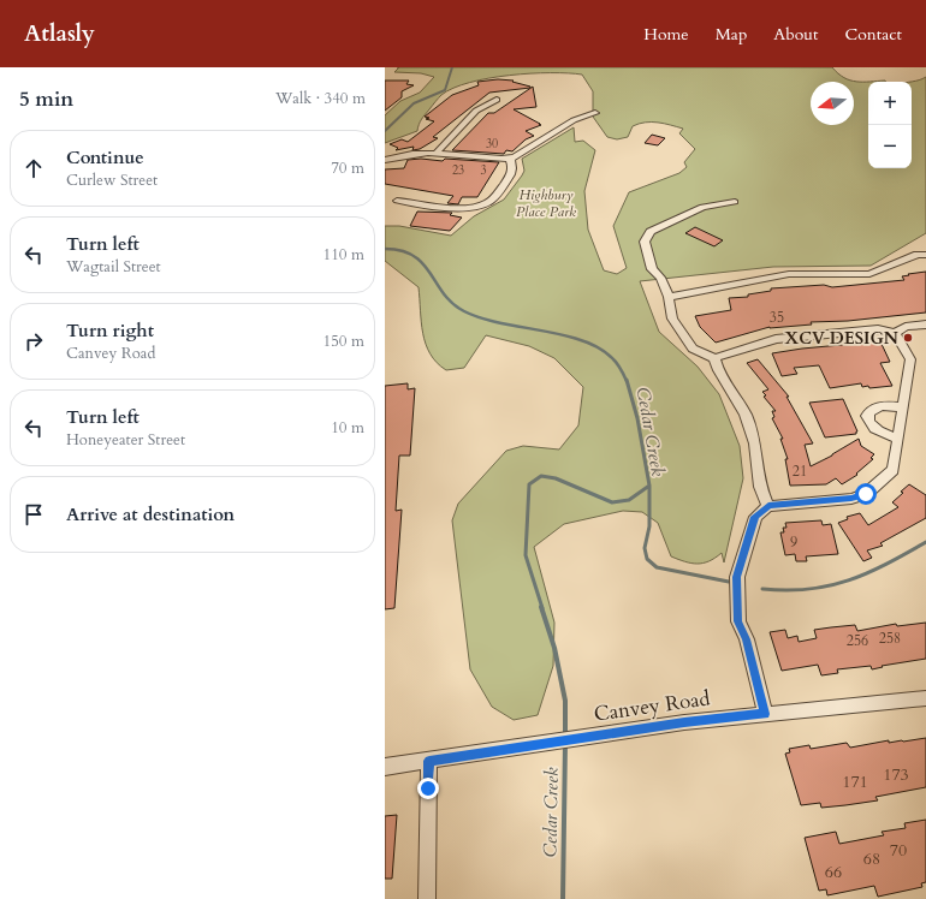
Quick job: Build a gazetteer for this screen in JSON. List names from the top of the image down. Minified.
{"streets":{"street":["Canvey Road"]},"water":["Cedar Creek"],"parks":["Highbury Place Park"],"places":["XCV DESIGN"],"house_numbers":["30","23","3","35","21","9","258","256","173","171","70","68","66"],"north":"left","page":{"header":"Atlasly","nav":["Home","Map","About","Contact"],"heading":["5 min","Walk · 340 m"],"map_buttons":["+","−"],"list":[["Continue","Curlew Street","70 m"],["Turn left","Wagtail Street","110 m"],["Turn right","Canvey Road","150 m"],["Turn left","Honeyeater Street","10 m"],"Arrive at destination"]}}
